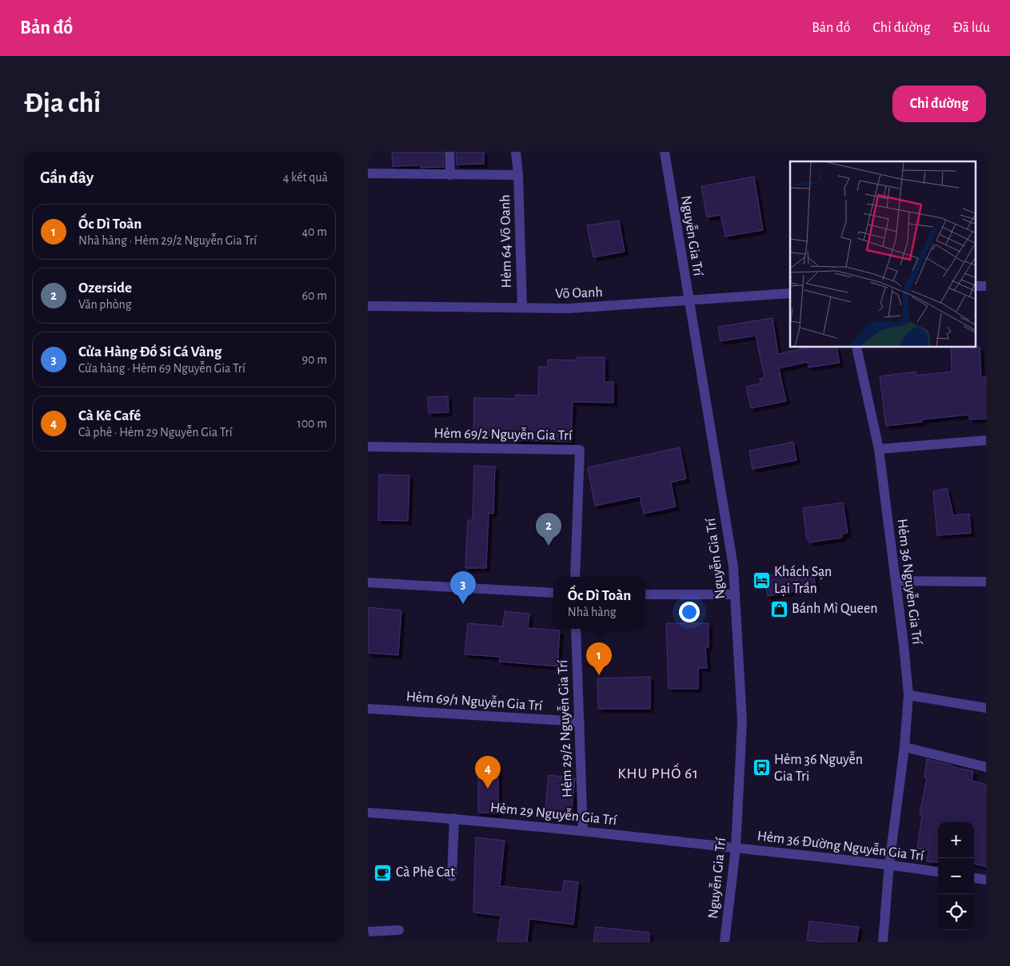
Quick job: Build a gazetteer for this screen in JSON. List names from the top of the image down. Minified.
{"streets":{"street":["Nguyễn Gia Trí","Hẻm 64 Võ Oanh","Võ Oanh","Hẻm 69/2 Nguyễn Gia Trí","Hẻm 36 Nguyễn Gia Trí","Hẻm 69/1 Nguyễn Gia Trí","Hẻm 29/2 Nguyễn Gia Trí","Hẻm 29 Nguyễn Gia Trí","Hẻm 36 Đường Nguyễn Gia Trí"]},"crossings":[["Nguyễn Gia Trí","Võ Oanh"],["Nguyễn Gia Trí","Hẻm 29 Nguyễn Gia Trí"],["Nguyễn Gia Trí","Hẻm 36 Đường Nguyễn Gia Trí"],["Hẻm 64 Võ Oanh","Võ Oanh"],["Hẻm 36 Nguyễn Gia Trí","Hẻm 36 Đường Nguyễn Gia Trí"],["Hẻm 69/1 Nguyễn Gia Trí","Hẻm 29/2 Nguyễn Gia Trí"],["Hẻm 29/2 Nguyễn Gia Trí","Hẻm 29 Nguyễn Gia Trí"],["Hẻm 29 Nguyễn Gia Trí","Hẻm 36 Đường Nguyễn Gia Trí"]],"districts":["KHU PHỐ 61"],"places":{"hotel":["Khách Sạn Lại Trần"],"shop":["Bánh Mì Queen"],"bus stop":["Hẻm 36 Nguyễn Gia Tri"],"cafe":["Cà Phê Cat"]},"page":{"header":"Bản đồ","nav":["Bản đồ","Chỉ đường","Đã lưu"],"buttons":"Chỉ đường","title":"Địa chỉ","heading":["Gần đây","4 kết quả"],"list":[{"mark":"1","name":"Ốc Dì Toàn","note":"Nhà hàng · Hẻm 29/2 Nguyễn Gia Trí","value":"40 m"},{"mark":"2","name":"Ozerside","note":"Văn phòng","value":"60 m"},{"mark":"3","name":"Cửa Hàng Đồ Si Cá Vàng","note":"Cửa hàng · Hẻm 69 Nguyễn Gia Trí","value":"90 m"},{"mark":"4","name":"Cà Kê Café","note":"Cà phê · Hẻm 29 Nguyễn Gia Trí","value":"100 m"}],"pins":["2","3","1","4"],"popup":["Ốc Dì Toàn","Nhà hàng"],"map_buttons":["+","−"]}}
